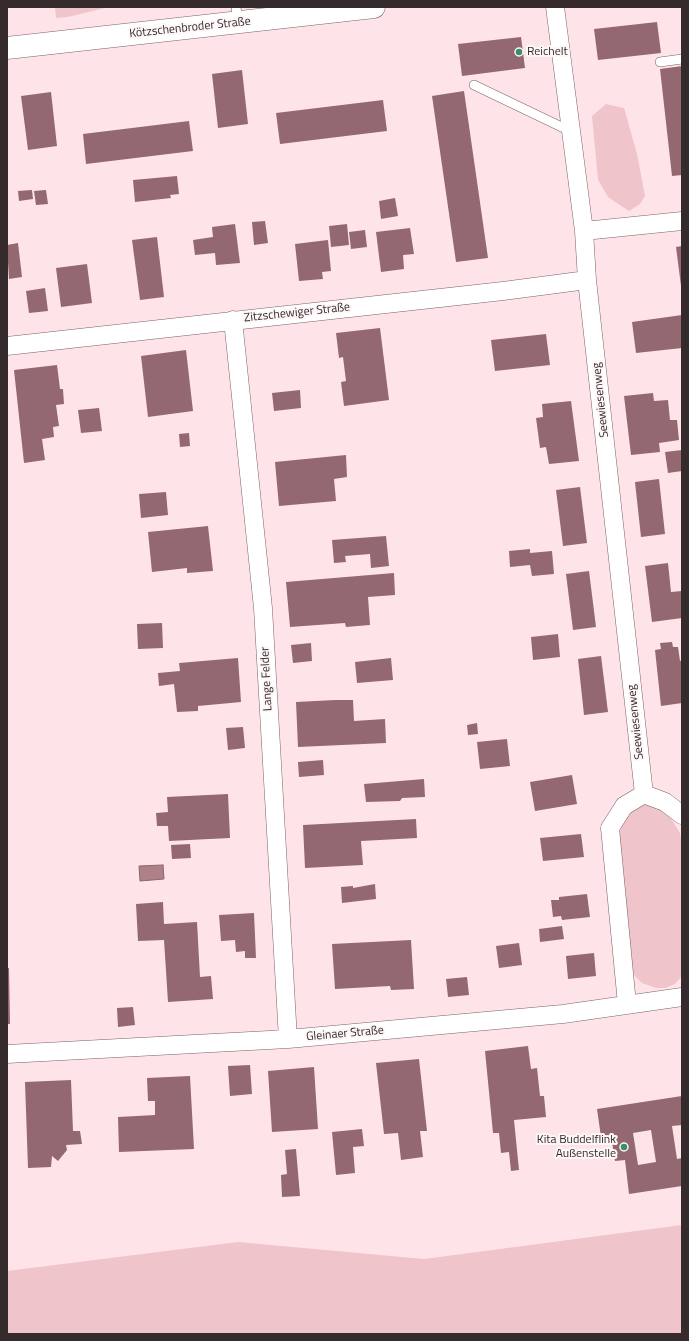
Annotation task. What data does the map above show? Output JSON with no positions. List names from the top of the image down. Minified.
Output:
{"streets":{"street":["Kötzschenbroder Straße","Zitzschewiger Straße","Seewiesenweg","Lange Felder","Gleinaer Straße"]},"crossings":[["Zitzschewiger Straße","Seewiesenweg"],["Zitzschewiger Straße","Lange Felder"],["Lange Felder","Gleinaer Straße"]],"places":["Reichelt","Kita Buddelflink Außenstelle"]}
